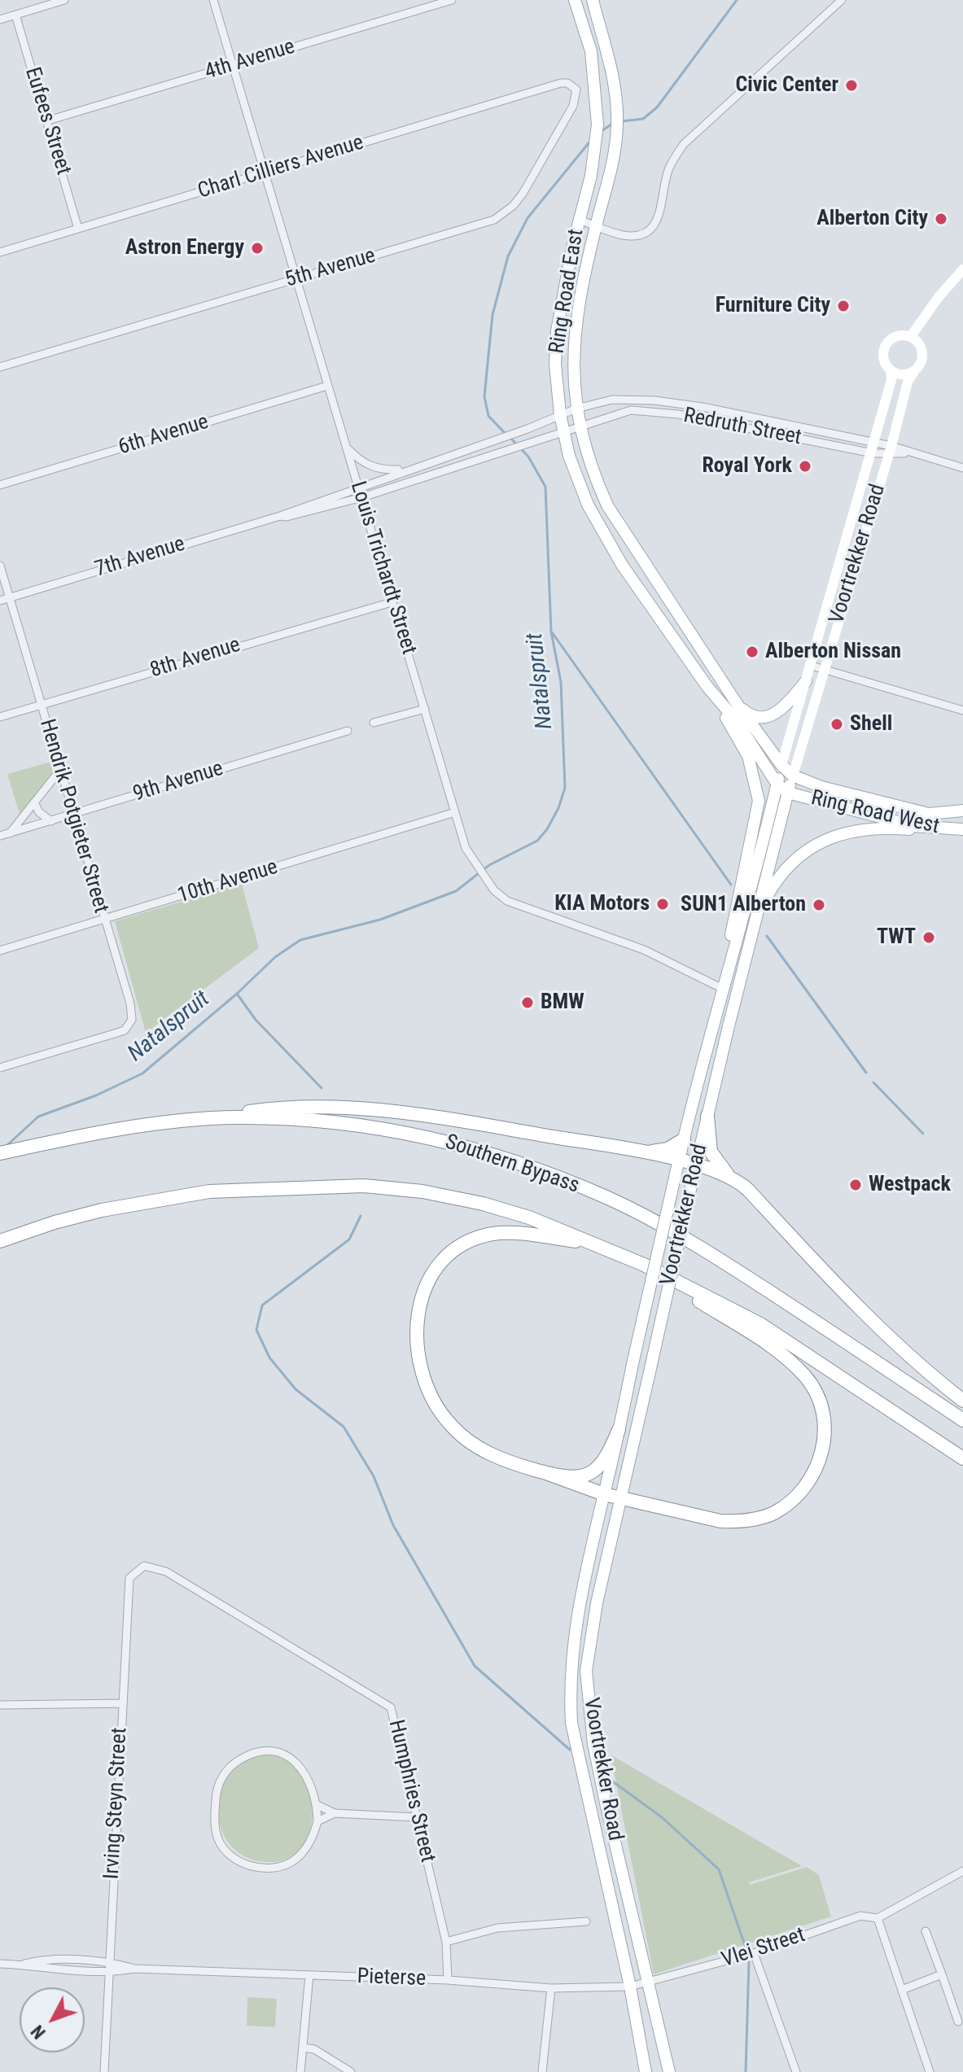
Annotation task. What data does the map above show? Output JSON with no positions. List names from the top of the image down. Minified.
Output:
{"streets":{"highway":["Southern Bypass"],"main road":["Ring Road East","Voortrekker Road","Ring Road West"],"street":["4th Avenue","Eufees Street","Charl Cilliers Avenue","5th Avenue","Redruth Street","6th Avenue","7th Avenue","Louis Trichardt Street","8th Avenue","9th Avenue","Hendrik Potgieter Street","10th Avenue","Humphries Street","Irving Steyn Street","Vlei Street","Pieterse"]},"crossings":[["4th Avenue","Eufees Street"],["4th Avenue","Louis Trichardt Street"],["Eufees Street","Charl Cilliers Avenue"],["Charl Cilliers Avenue","5th Avenue"],["Charl Cilliers Avenue","Louis Trichardt Street"],["5th Avenue","Louis Trichardt Street"],["Ring Road East","Redruth Street"],["Ring Road East","Voortrekker Road"],["Ring Road East","7th Avenue"],["Ring Road East","Ring Road West"],["Redruth Street","Voortrekker Road"],["Redruth Street","7th Avenue"],["6th Avenue","Louis Trichardt Street"],["Voortrekker Road","7th Avenue"],["Voortrekker Road","Louis Trichardt Street"],["Voortrekker Road","Ring Road West"],["Voortrekker Road","Vlei Street"],["Voortrekker Road","Pieterse"],["7th Avenue","Louis Trichardt Street"],["7th Avenue","Hendrik Potgieter Street"],["Louis Trichardt Street","8th Avenue"],["Louis Trichardt Street","10th Avenue"],["8th Avenue","Hendrik Potgieter Street"],["9th Avenue","Hendrik Potgieter Street"],["Hendrik Potgieter Street","10th Avenue"],["Humphries Street","Irving Steyn Street"],["Humphries Street","Pieterse"],["Irving Steyn Street","Pieterse"],["Vlei Street","Pieterse"]],"water":["Natalspruit"],"places":["Civic Center","Alberton City","Astron Energy","Furniture City","Royal York","Alberton Nissan","Shell","KIA Motors","SUN1 Alberton","TWT","BMW","Westpack"],"north":"bottom left"}
